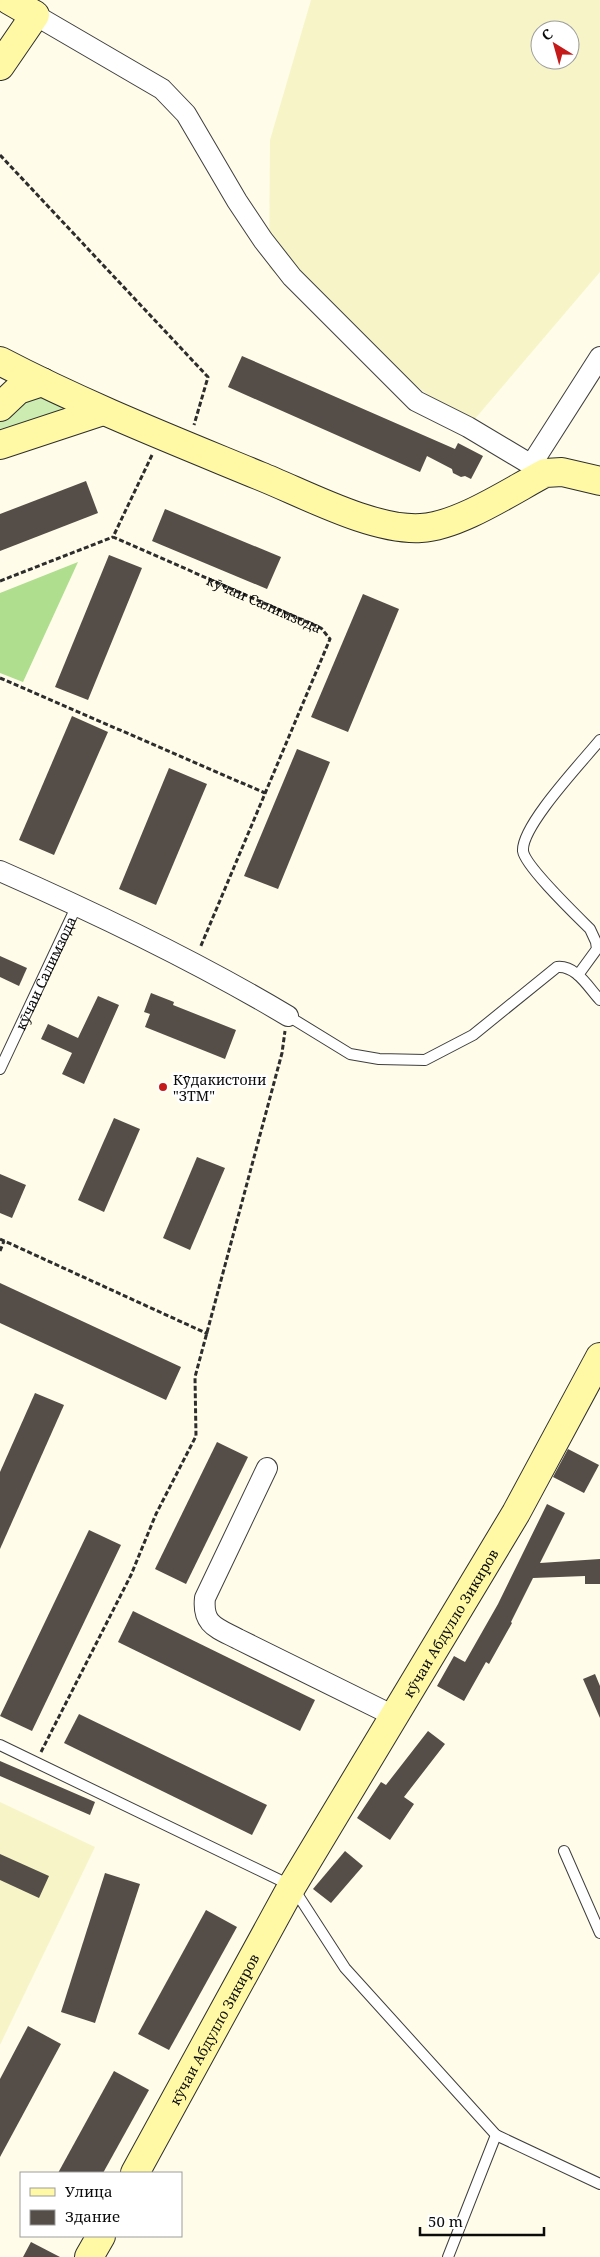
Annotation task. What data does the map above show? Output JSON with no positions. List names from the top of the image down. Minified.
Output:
{"streets":{"street":["кӯчаи Салимзода","кӯчаи Абдулло Зикиров"]},"places":["Кӯдакистони \"ЗТМ\""],"legend":["Улица","Здание"],"scale_bar":"50 m","north":"top left"}
